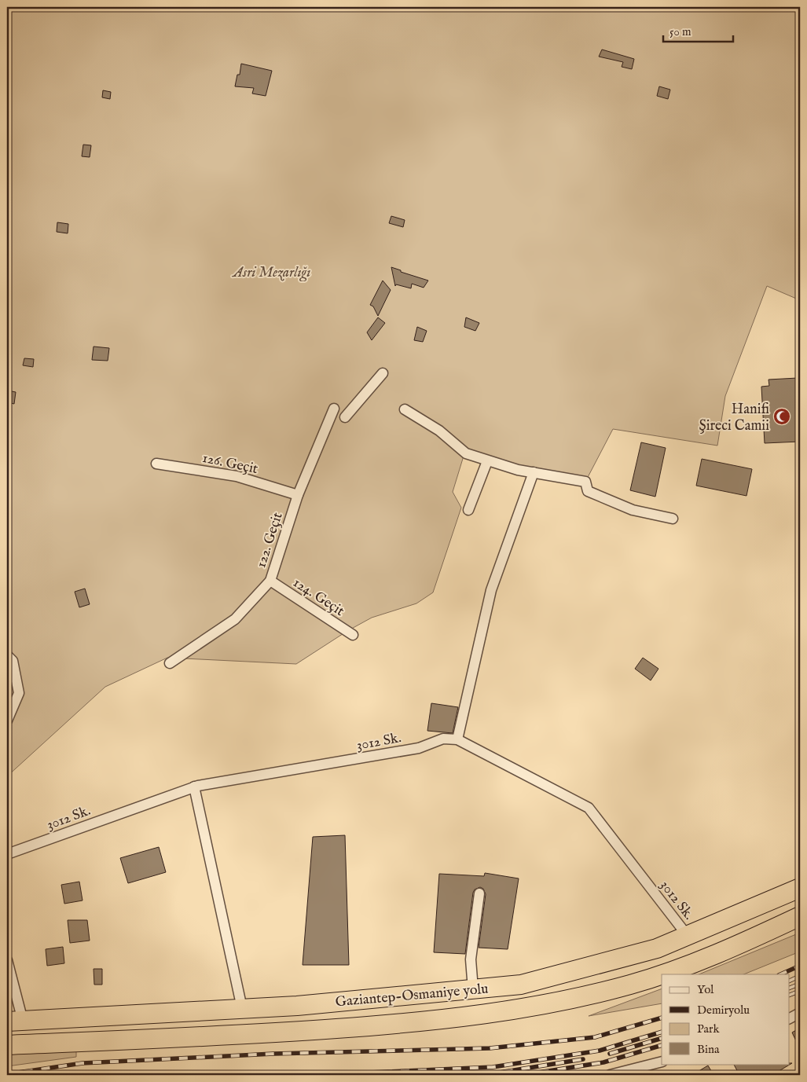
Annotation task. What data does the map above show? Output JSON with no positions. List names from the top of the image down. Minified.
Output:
{"streets":{"highway":["Gaziantep-Osmaniye yolu"],"street":["126. Geçit","122. Geçit","124. Geçit","3012 Sk."]},"crossings":[["126. Geçit","122. Geçit"],["122. Geçit","124. Geçit"],["3012 Sk.","Gaziantep-Osmaniye yolu"]],"parks":["Asri Mezarlığı"],"places":{"mosque":["Hanifi Şireci Camii"]},"legend":["Yol","Demiryolu","Park","Bina"],"scale_bar":"50 m"}
